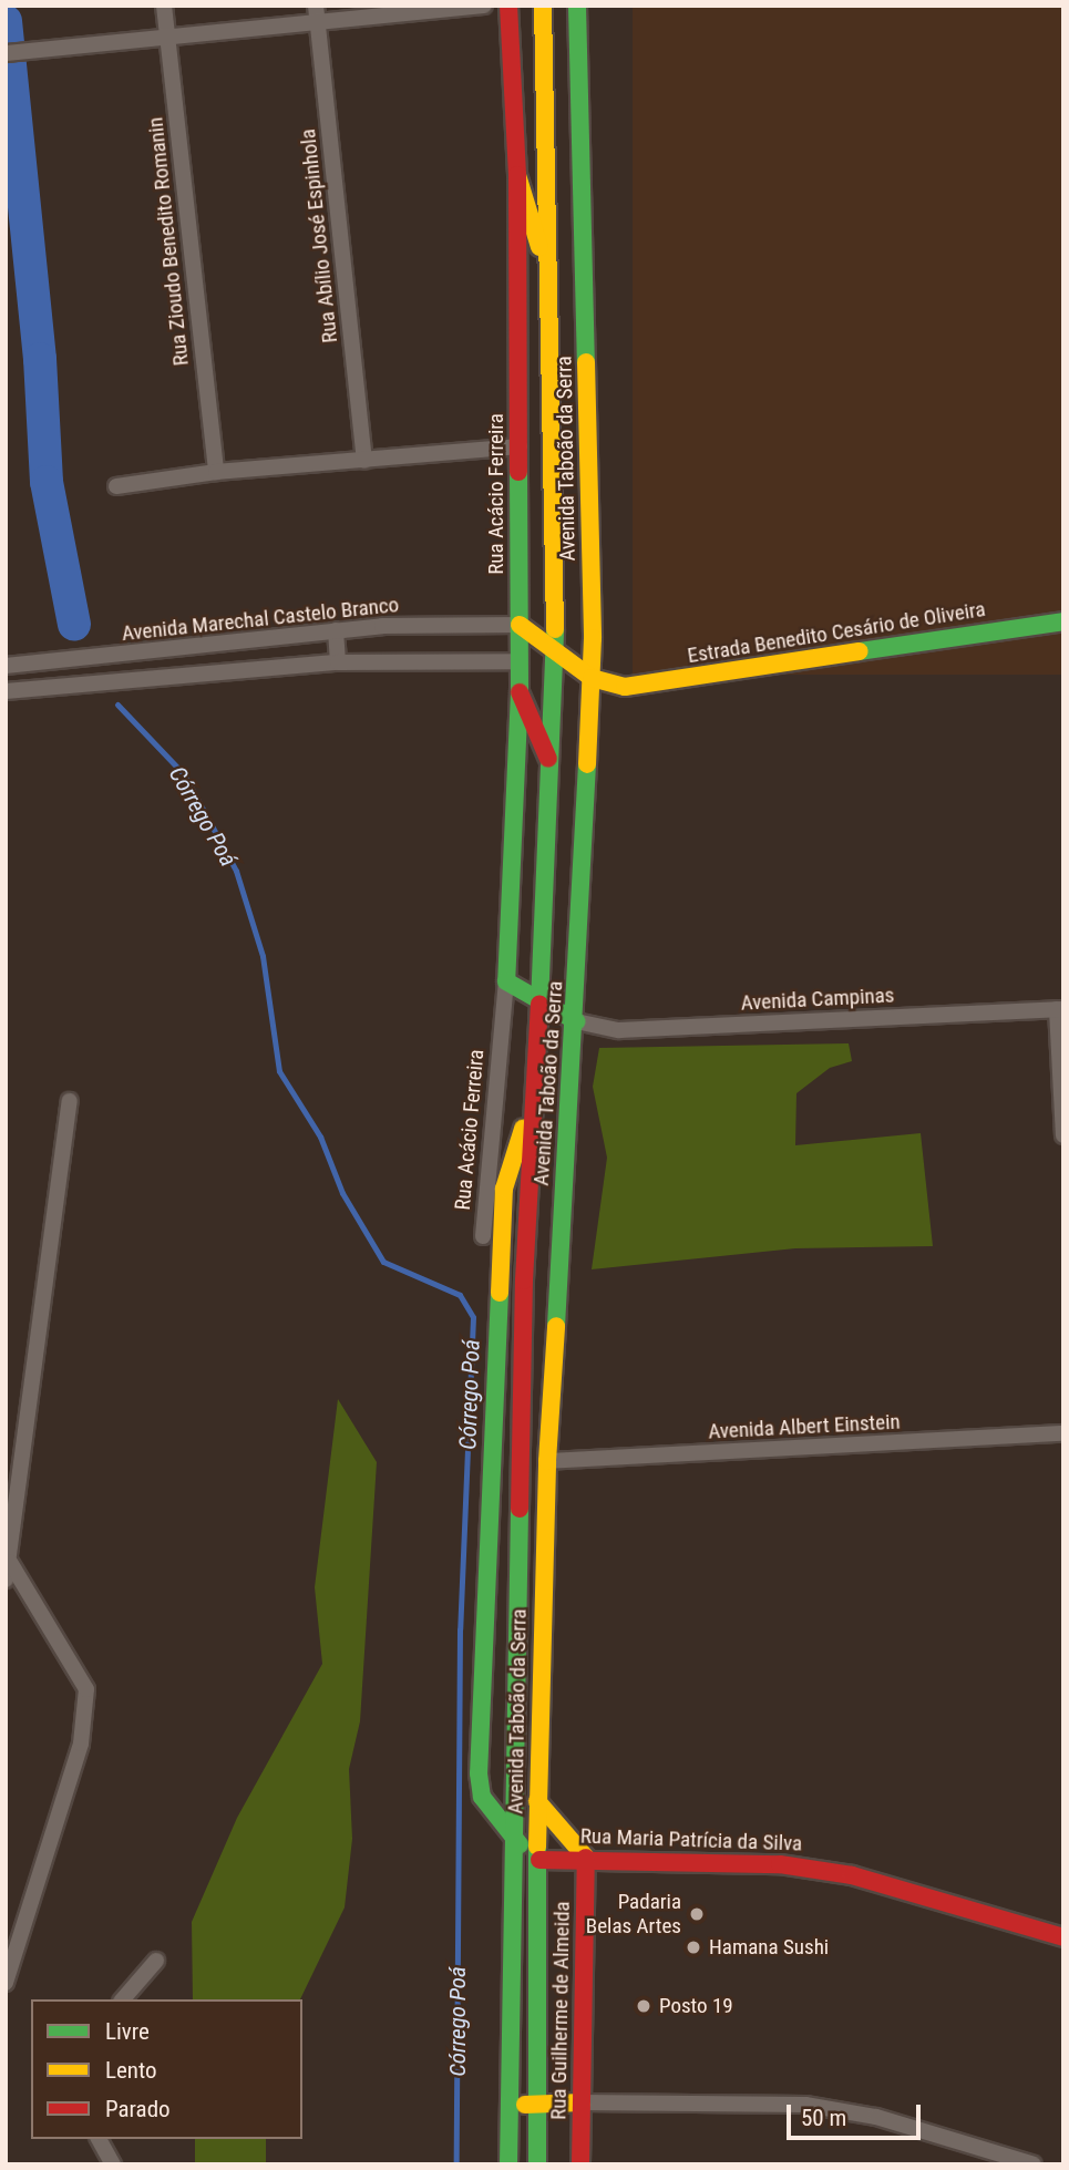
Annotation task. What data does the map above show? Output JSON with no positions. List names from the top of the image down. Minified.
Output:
{"streets":{"main road":["Avenida Taboão da Serra","Rua Acácio Ferreira","Estrada Benedito Cesário de Oliveira","Rua Maria Patrícia da Silva","Rua Guilherme de Almeida"],"street":["Rua Abílio José Espinhola","Rua Zioudo Benedito Romanin","Avenida Marechal Castelo Branco","Avenida Campinas","Avenida Albert Einstein"]},"crossings":[["Avenida Taboão da Serra","Estrada Benedito Cesário de Oliveira"],["Avenida Taboão da Serra","Avenida Campinas"],["Avenida Taboão da Serra","Avenida Albert Einstein"],["Avenida Taboão da Serra","Rua Maria Patrícia da Silva"],["Rua Acácio Ferreira","Avenida Marechal Castelo Branco"],["Rua Acácio Ferreira","Estrada Benedito Cesário de Oliveira"],["Avenida Marechal Castelo Branco","Estrada Benedito Cesário de Oliveira"],["Rua Maria Patrícia da Silva","Rua Guilherme de Almeida"]],"water":["Córrego Poá"],"places":["Padaria Belas Artes","Hamana Sushi","Posto 19"],"legend":["Livre","Lento","Parado"],"scale_bar":"50 m"}
